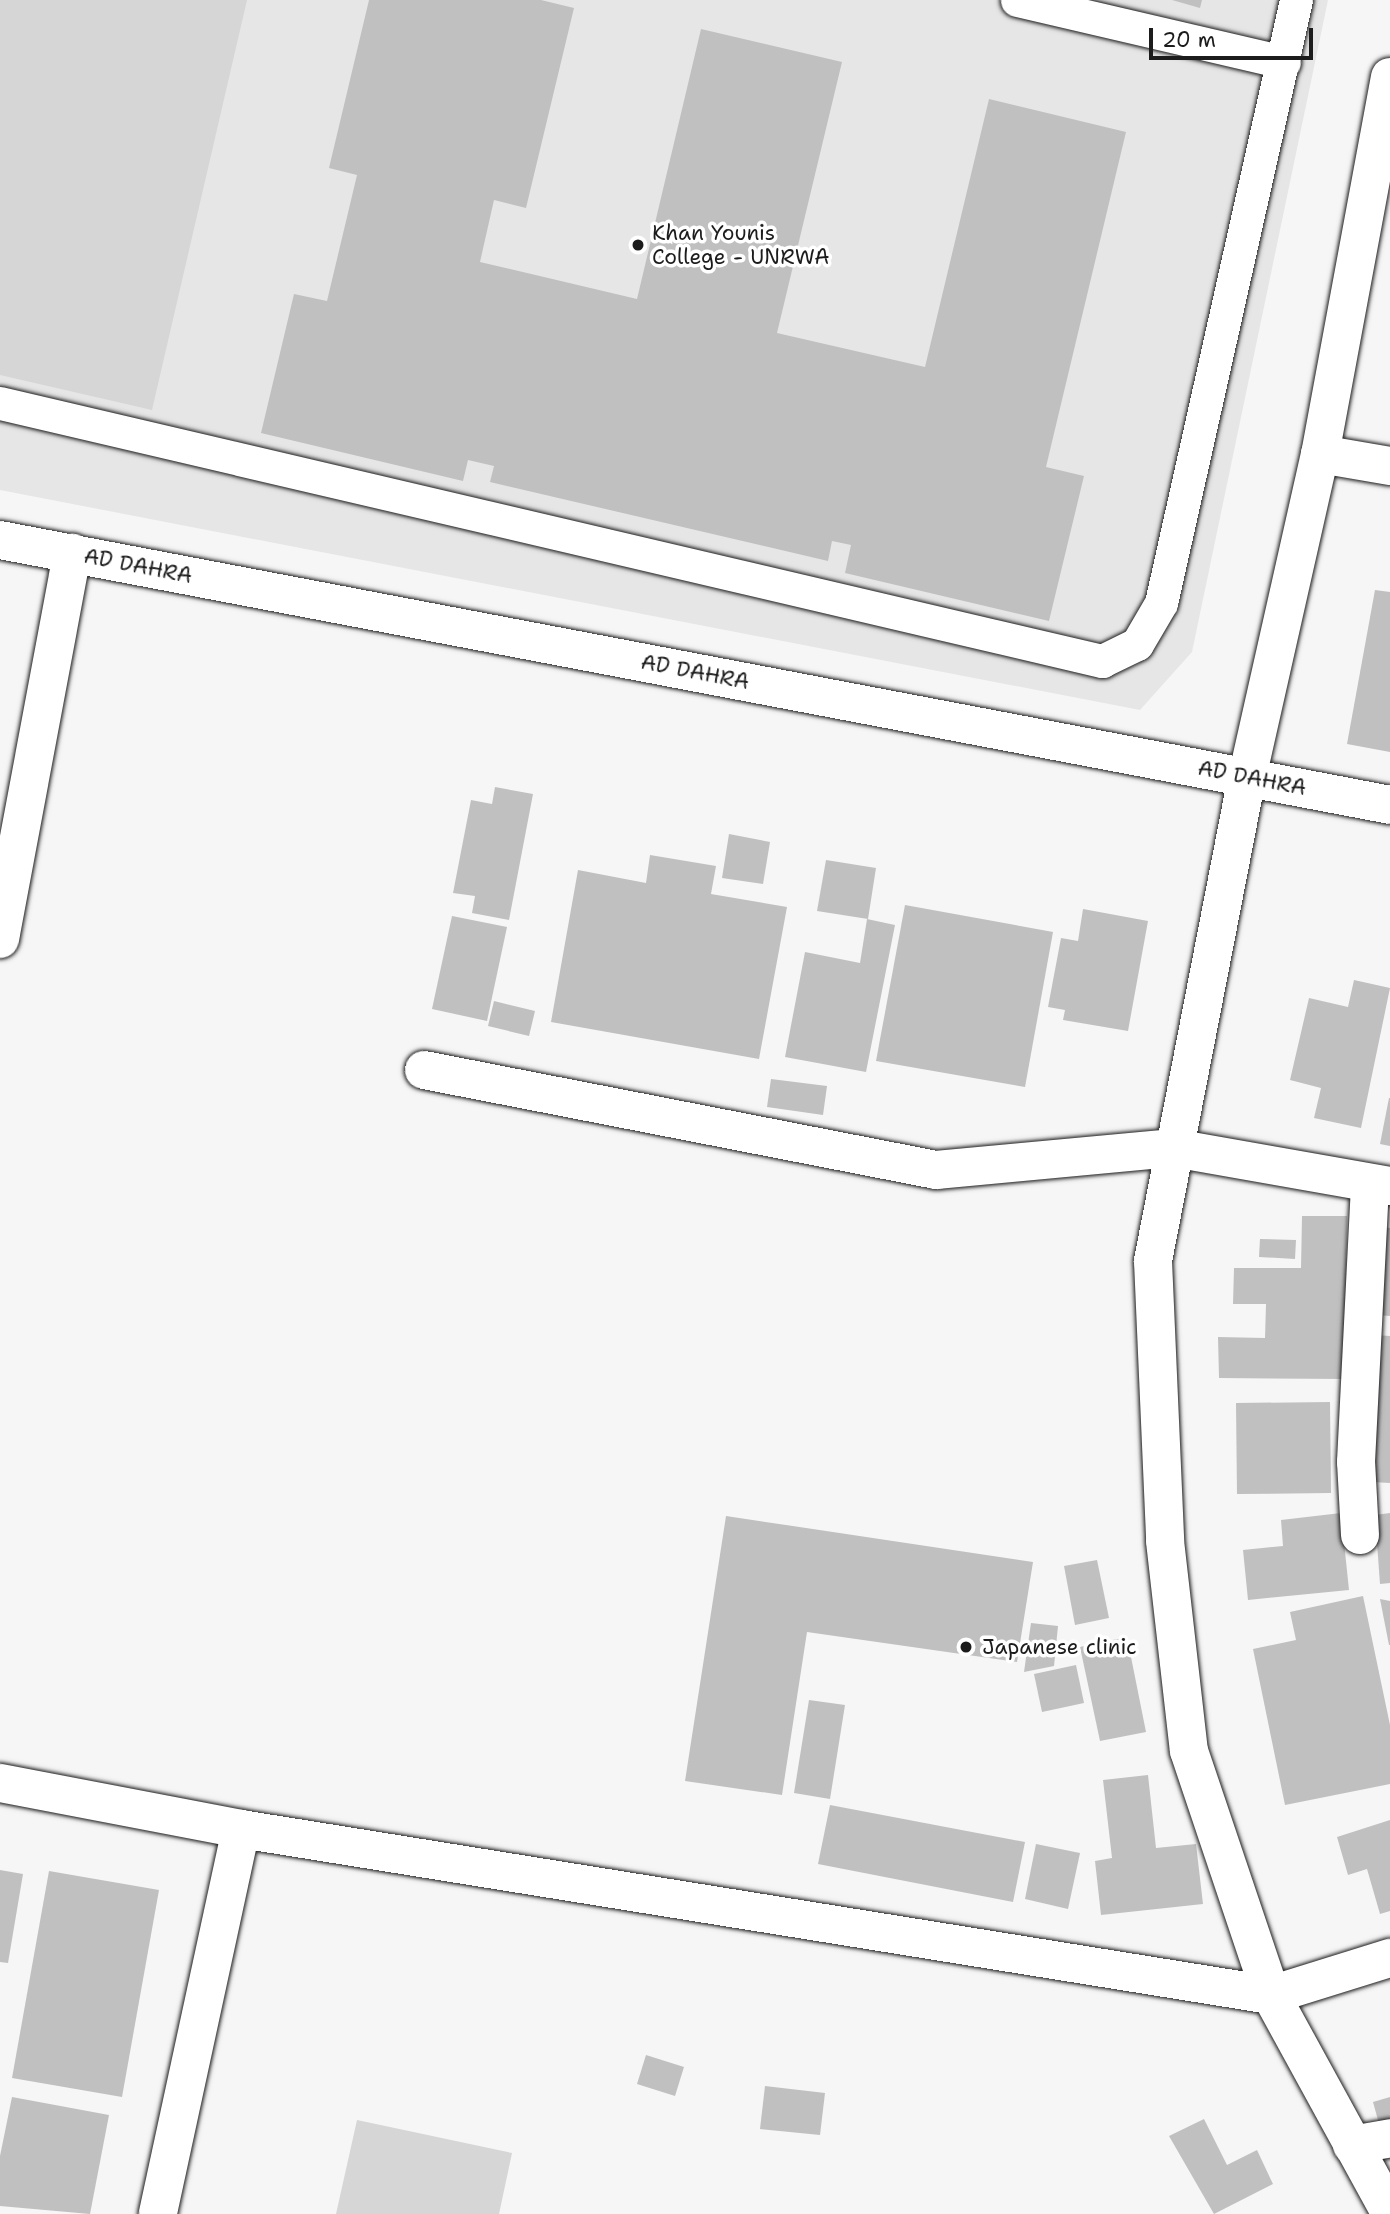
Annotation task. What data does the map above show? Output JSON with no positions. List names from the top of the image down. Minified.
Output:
{"streets":{"street":["AD DAHRA"]},"places":["Khan Younis College - UNRWA","Japanese clinic"],"scale_bar":"20 m"}
